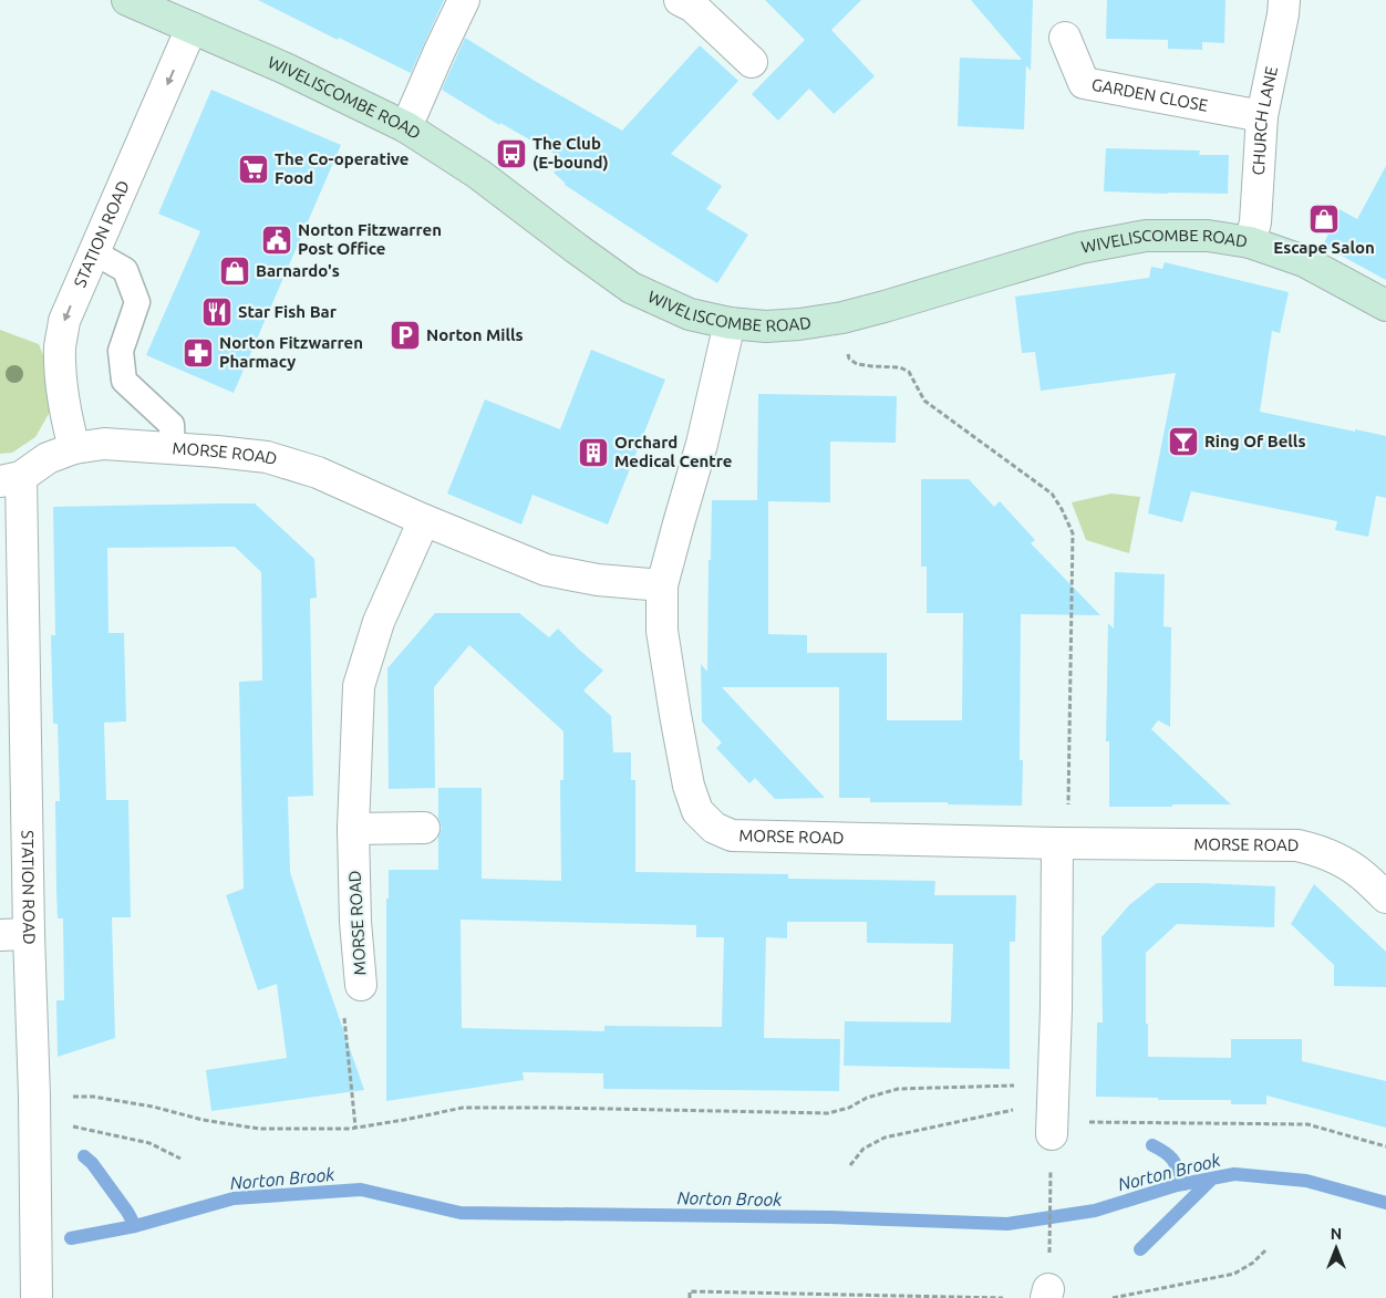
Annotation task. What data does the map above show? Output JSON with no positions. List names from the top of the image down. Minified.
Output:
{"streets":{"main road":["WIVELISCOMBE ROAD"],"street":["GARDEN CLOSE","CHURCH LANE","STATION ROAD","MORSE ROAD"]},"crossings":[["GARDEN CLOSE","CHURCH LANE"],["WIVELISCOMBE ROAD","CHURCH LANE"],["WIVELISCOMBE ROAD","STATION ROAD"],["WIVELISCOMBE ROAD","MORSE ROAD"],["STATION ROAD","MORSE ROAD"]],"water":["Norton Brook"],"places":{"bus stop":["The Club (E-bound)"],"supermarket":["The Co-operative Food"],"shop":["Escape Salon","Barnardo's"],"public building":["Norton Fitzwarren Post Office"],"restaurant":["Star Fish Bar"],"parking":["Norton Mills"],"pharmacy":["Norton Fitzwarren Pharmacy"],"bar":["Ring Of Bells"],"building":["Orchard Medical Centre"]},"north":"top"}
